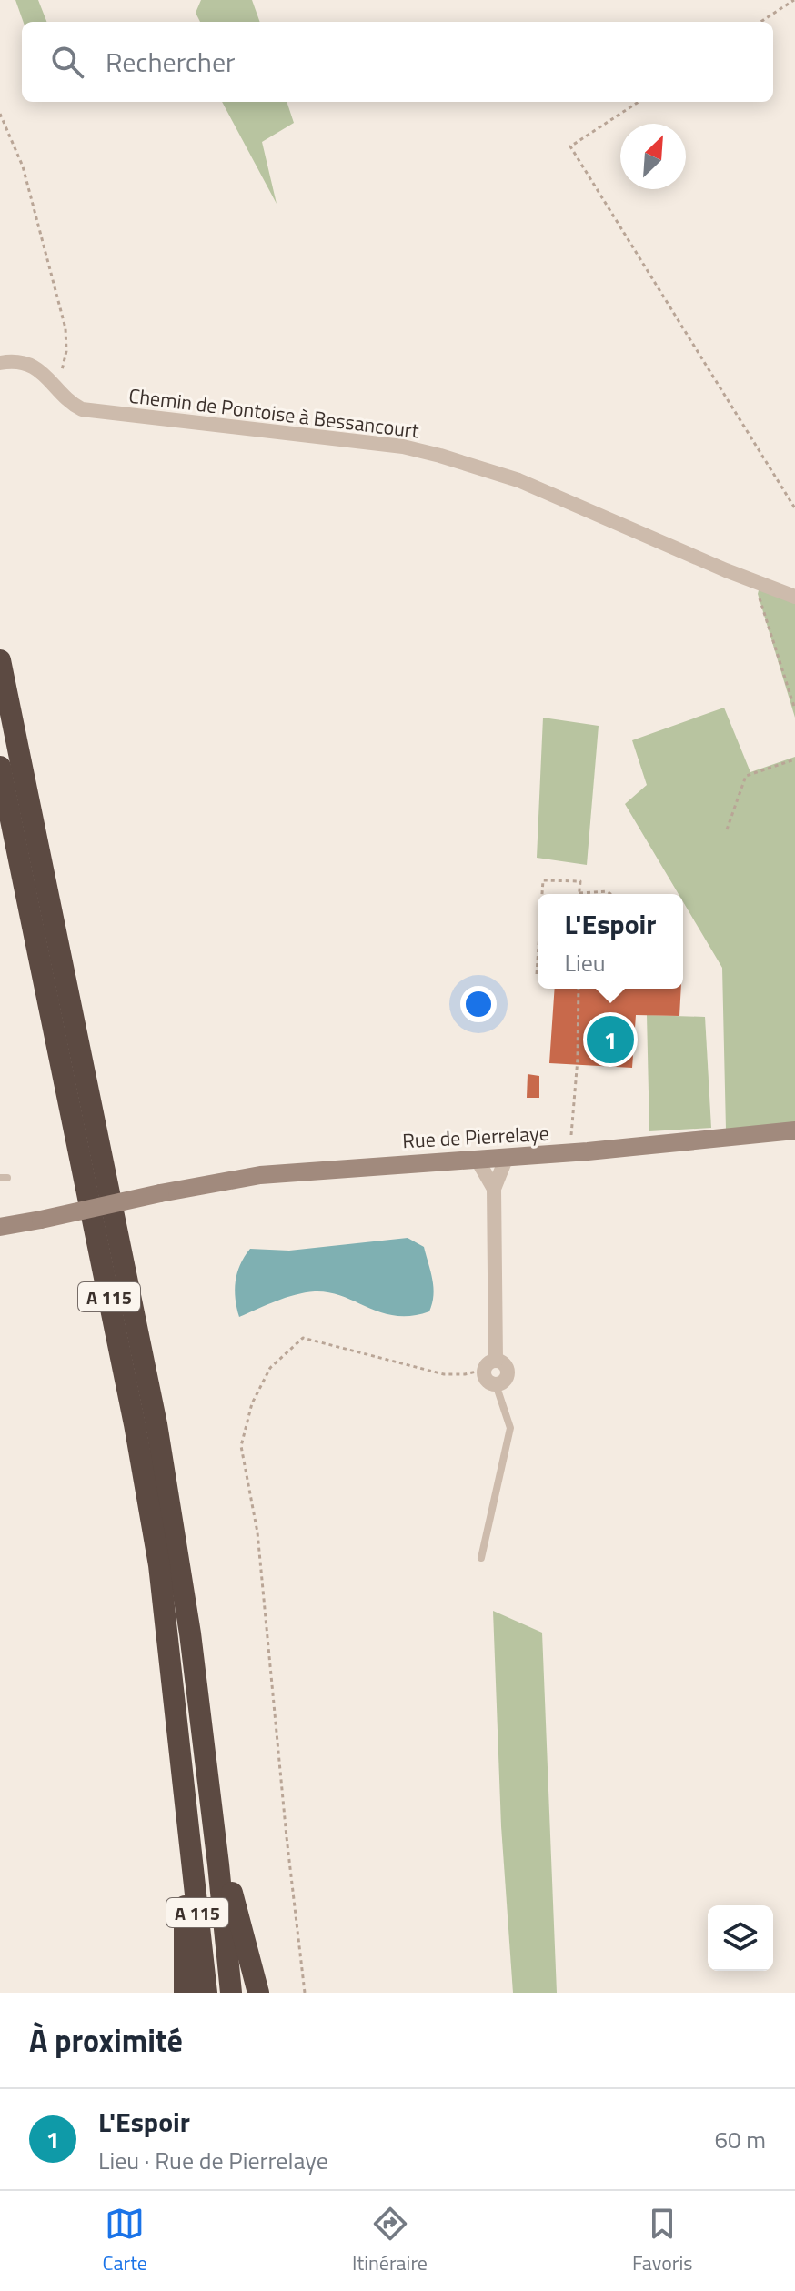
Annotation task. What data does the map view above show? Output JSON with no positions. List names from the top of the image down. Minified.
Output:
{"streets":{"highway":["A 115"],"main road":["Rue de Pierrelaye"],"street":["Chemin de Pontoise à Bessancourt"]},"north":"top right","page":{"search":"Rechercher","popup":["L'Espoir","Lieu"],"pins":"1","heading":"À proximité","list":[{"mark":"1","name":"L'Espoir","note":"Lieu · Rue de Pierrelaye","value":"60 m"}],"nav":["Carte","Itinéraire","Favoris"]}}
